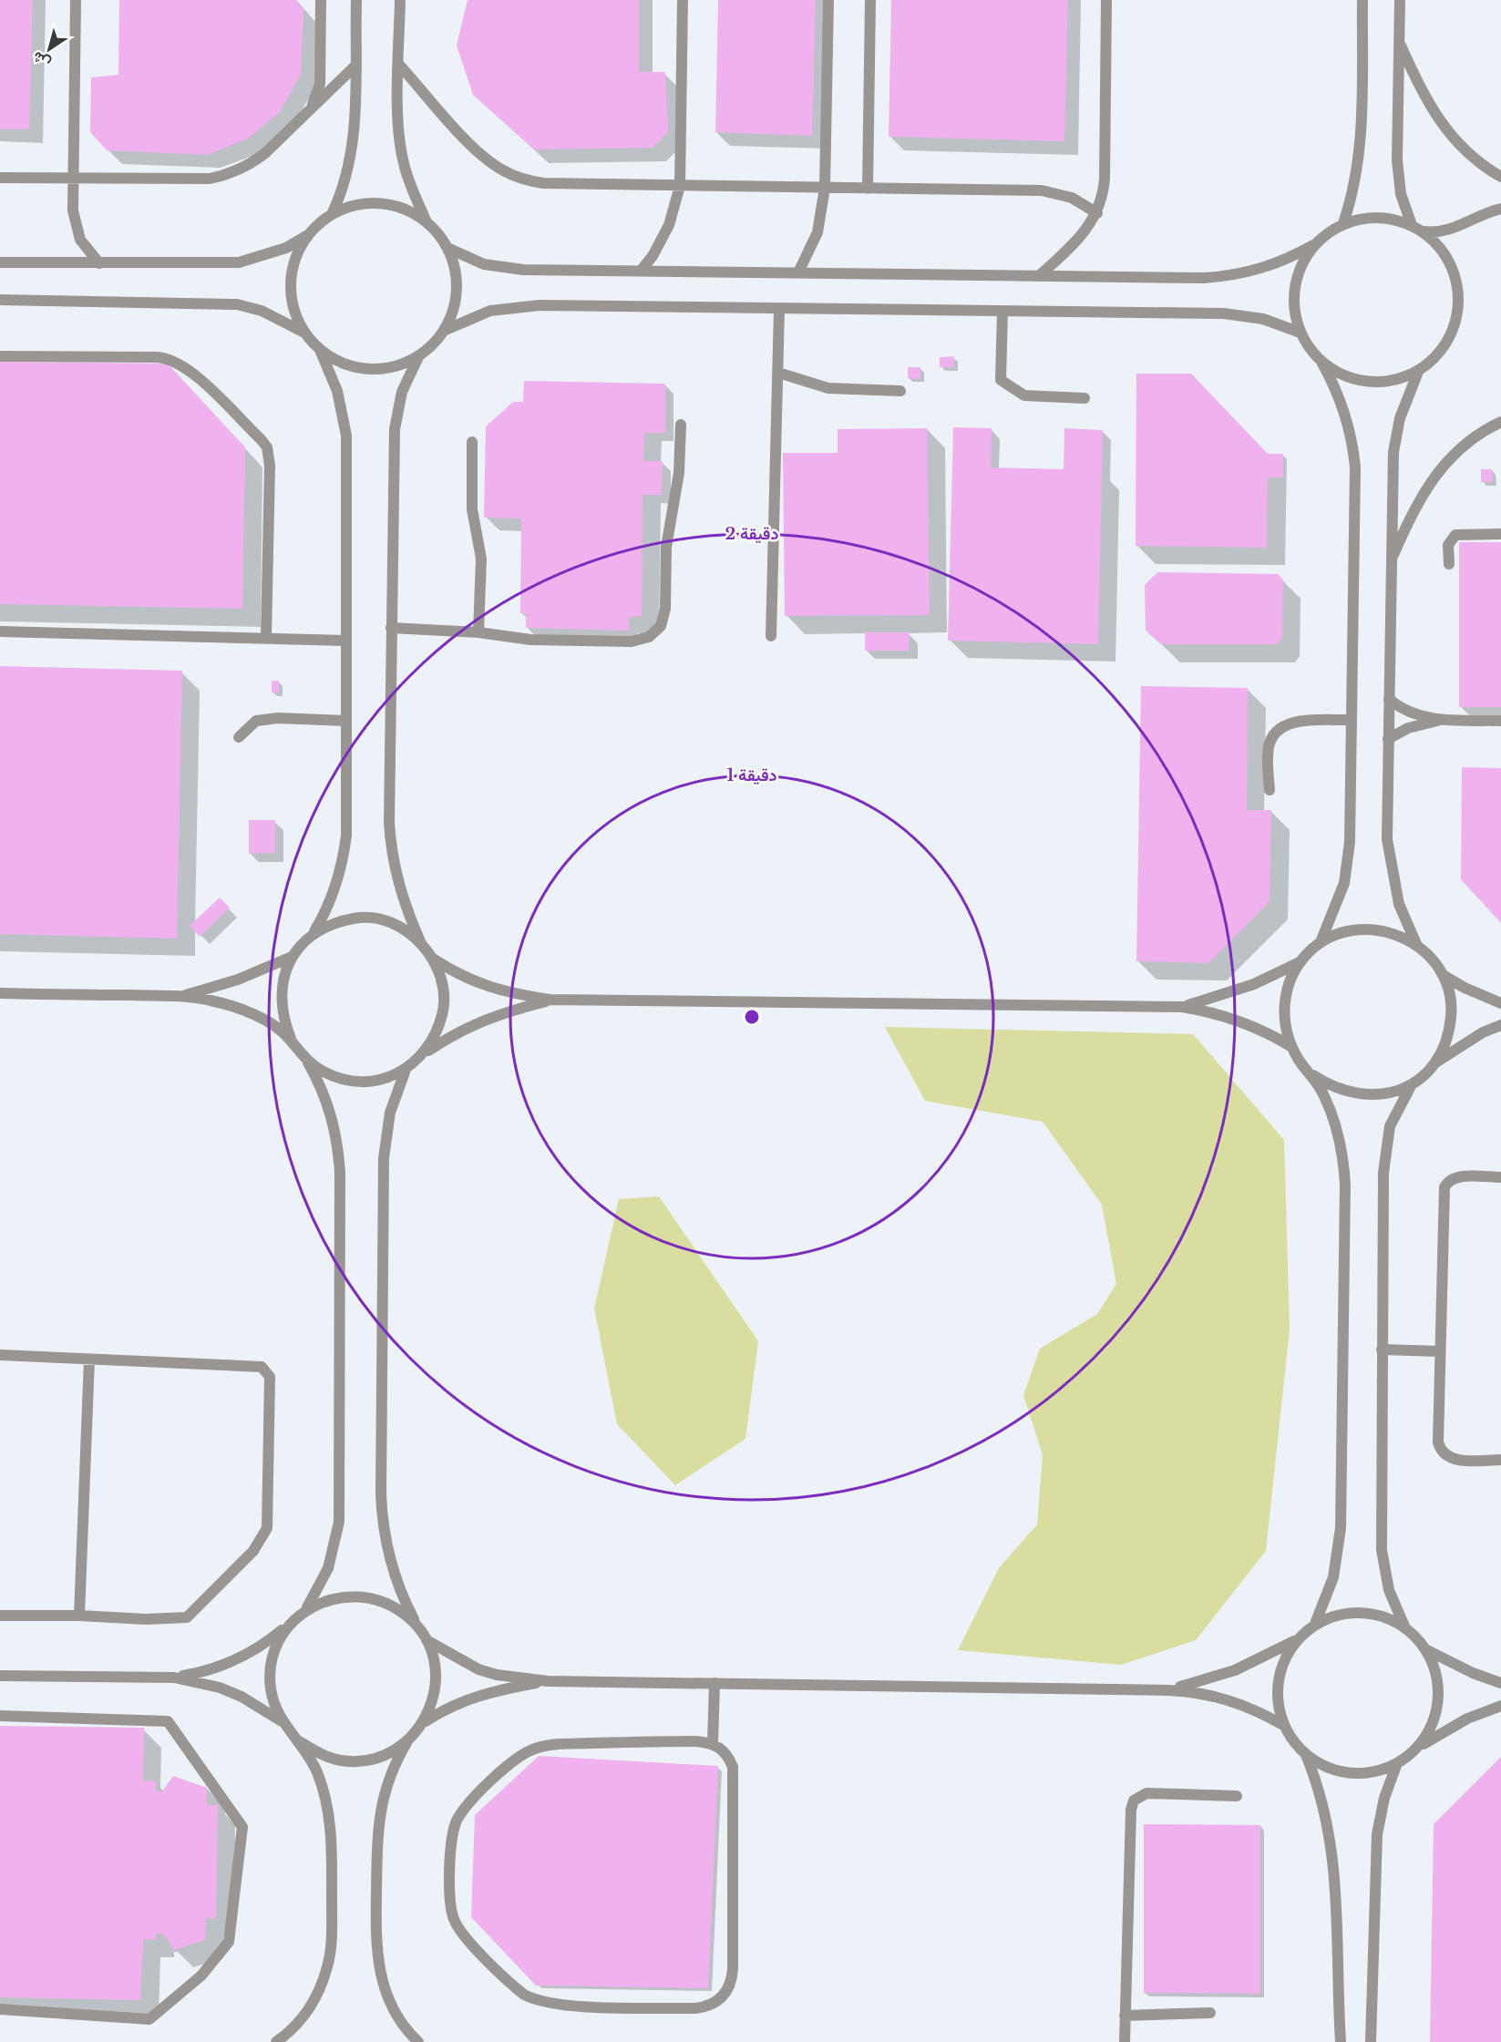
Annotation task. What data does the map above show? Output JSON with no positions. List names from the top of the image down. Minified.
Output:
{"north":"bottom left","rings":["2 دقيقة","1 دقيقة"]}
